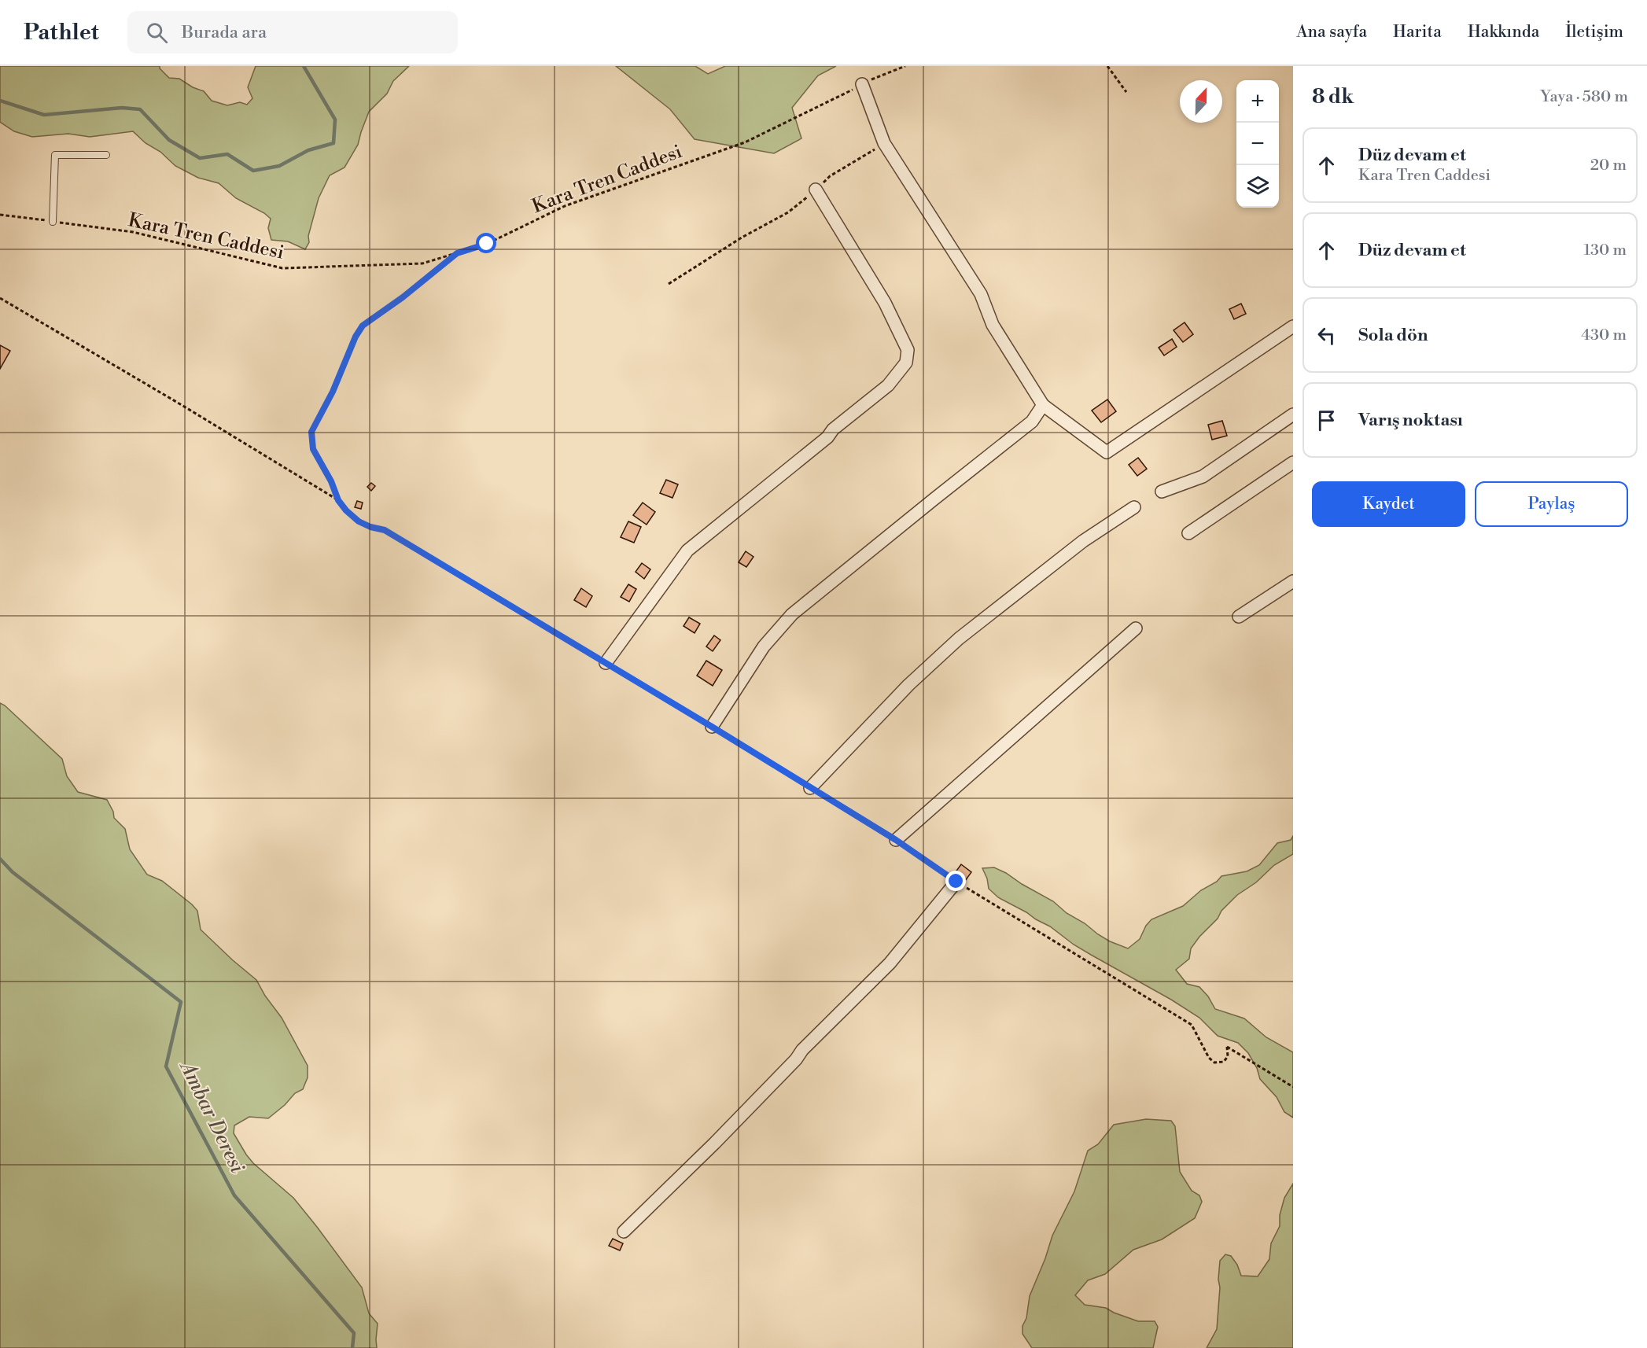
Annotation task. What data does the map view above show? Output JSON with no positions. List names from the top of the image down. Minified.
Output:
{"streets":{"path":["Kara Tren Caddesi"]},"water":["Ambar Deresi"],"north":"top","page":{"header":"Pathlet","search":"Burada ara","nav":["Ana sayfa","Harita","Hakkında","İletişim"],"heading":["8 dk","Yaya · 580 m"],"map_buttons":["+","−"],"list":[["Düz devam et","Kara Tren Caddesi","20 m"],["Düz devam et","130 m"],["Sola dön","430 m"],"Varış noktası"],"buttons":["Kaydet","Paylaş"]}}
